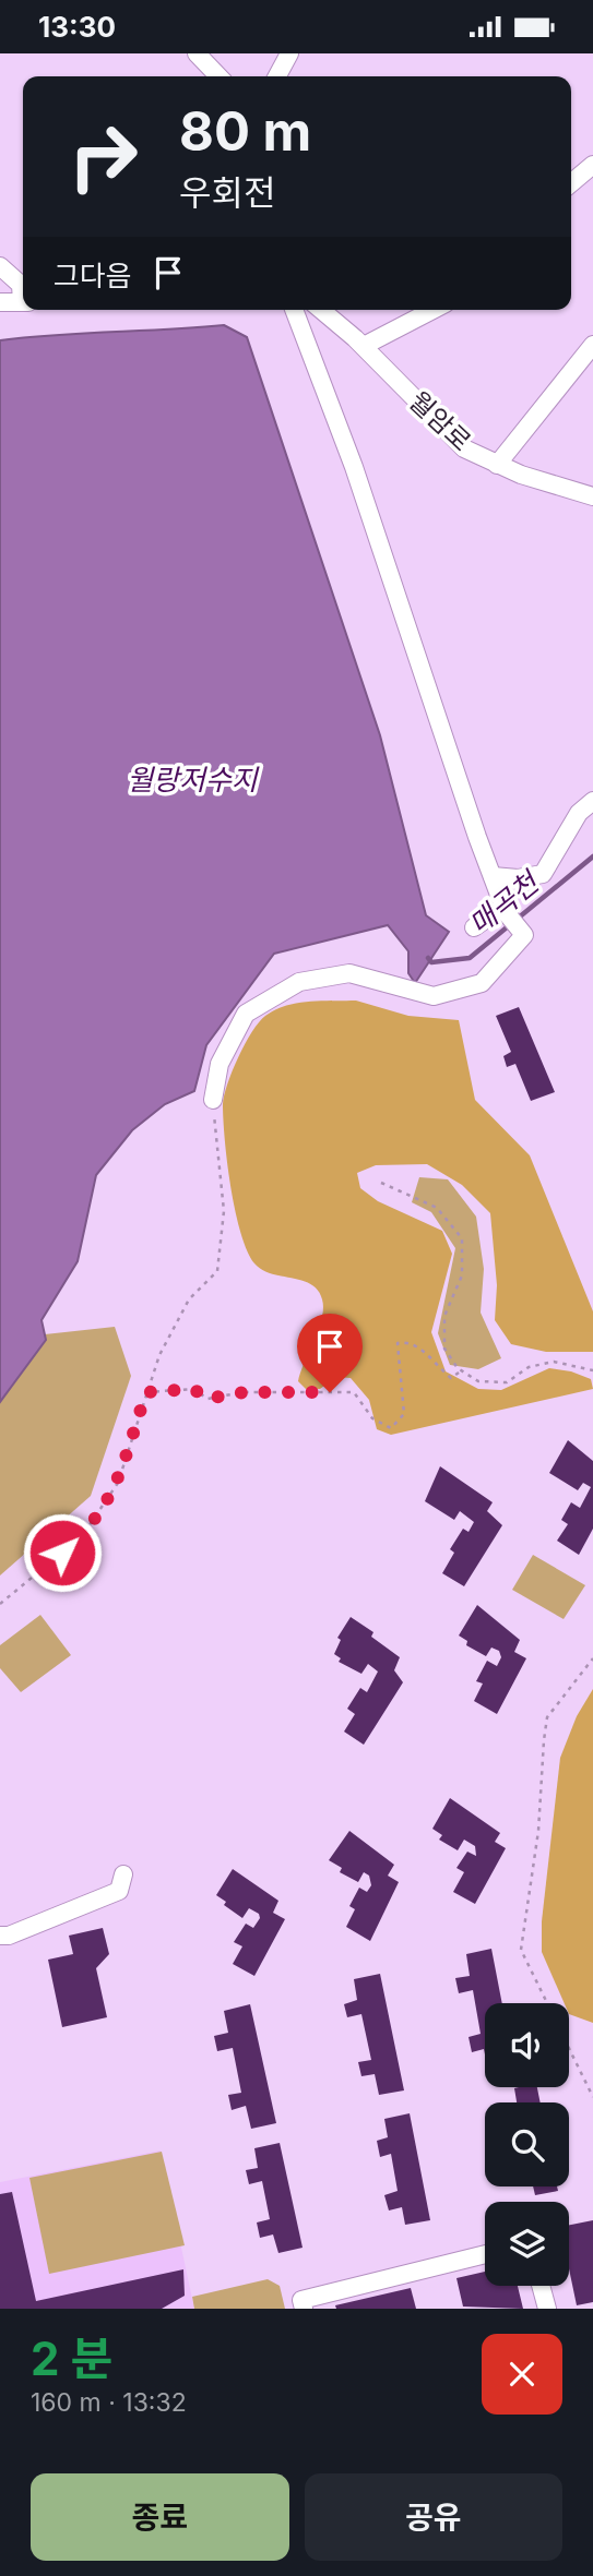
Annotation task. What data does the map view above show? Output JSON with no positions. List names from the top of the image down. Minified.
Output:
{"streets":{"street":["월암로"]},"water":["월랑저수지","매곡천"],"page":{"status":"13:30","turn":["80 m","우회전"],"then":"그다음","heading":["2 분","160 m · 13:32"],"buttons":["종료","공유"]}}
